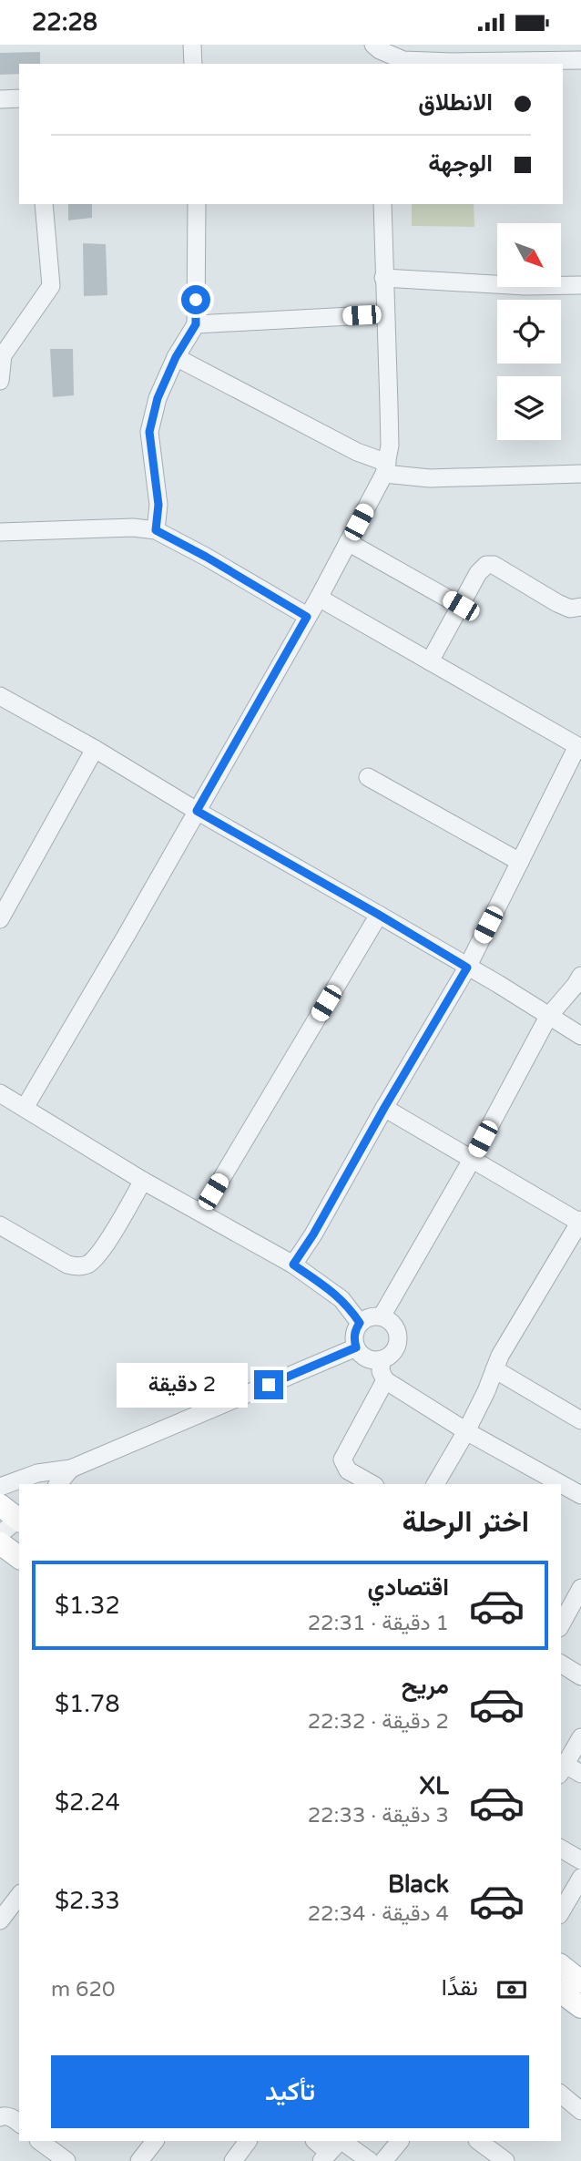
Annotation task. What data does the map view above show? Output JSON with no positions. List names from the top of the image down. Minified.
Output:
{"north":"bottom right","page":{"status":"22:28","banner":["الانطلاق","الوجهة"],"bubble":"2 دقيقة","heading":"اختر الرحلة","list":[{"name":"اقتصادي","note":"1 دقيقة · 22:31","value":"$1.32"},{"name":"مريح","note":"2 دقيقة · 22:32","value":"$1.78"},{"name":"XL","note":"3 دقيقة · 22:33","value":"$2.24"},{"name":"Black","note":"4 دقيقة · 22:34","value":"$2.33"}],"pay":["نقدًا","620 m"],"buttons":"تأكيد"}}
